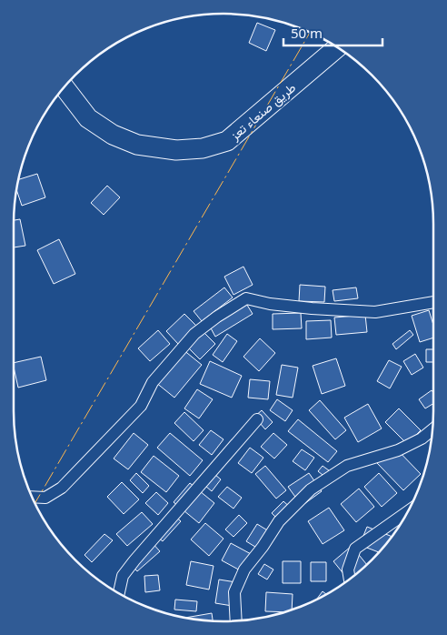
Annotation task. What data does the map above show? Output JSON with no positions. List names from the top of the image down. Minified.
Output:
{"streets":{"highway":["طريق صنعاء تعز"]},"scale_bar":"50 m"}
